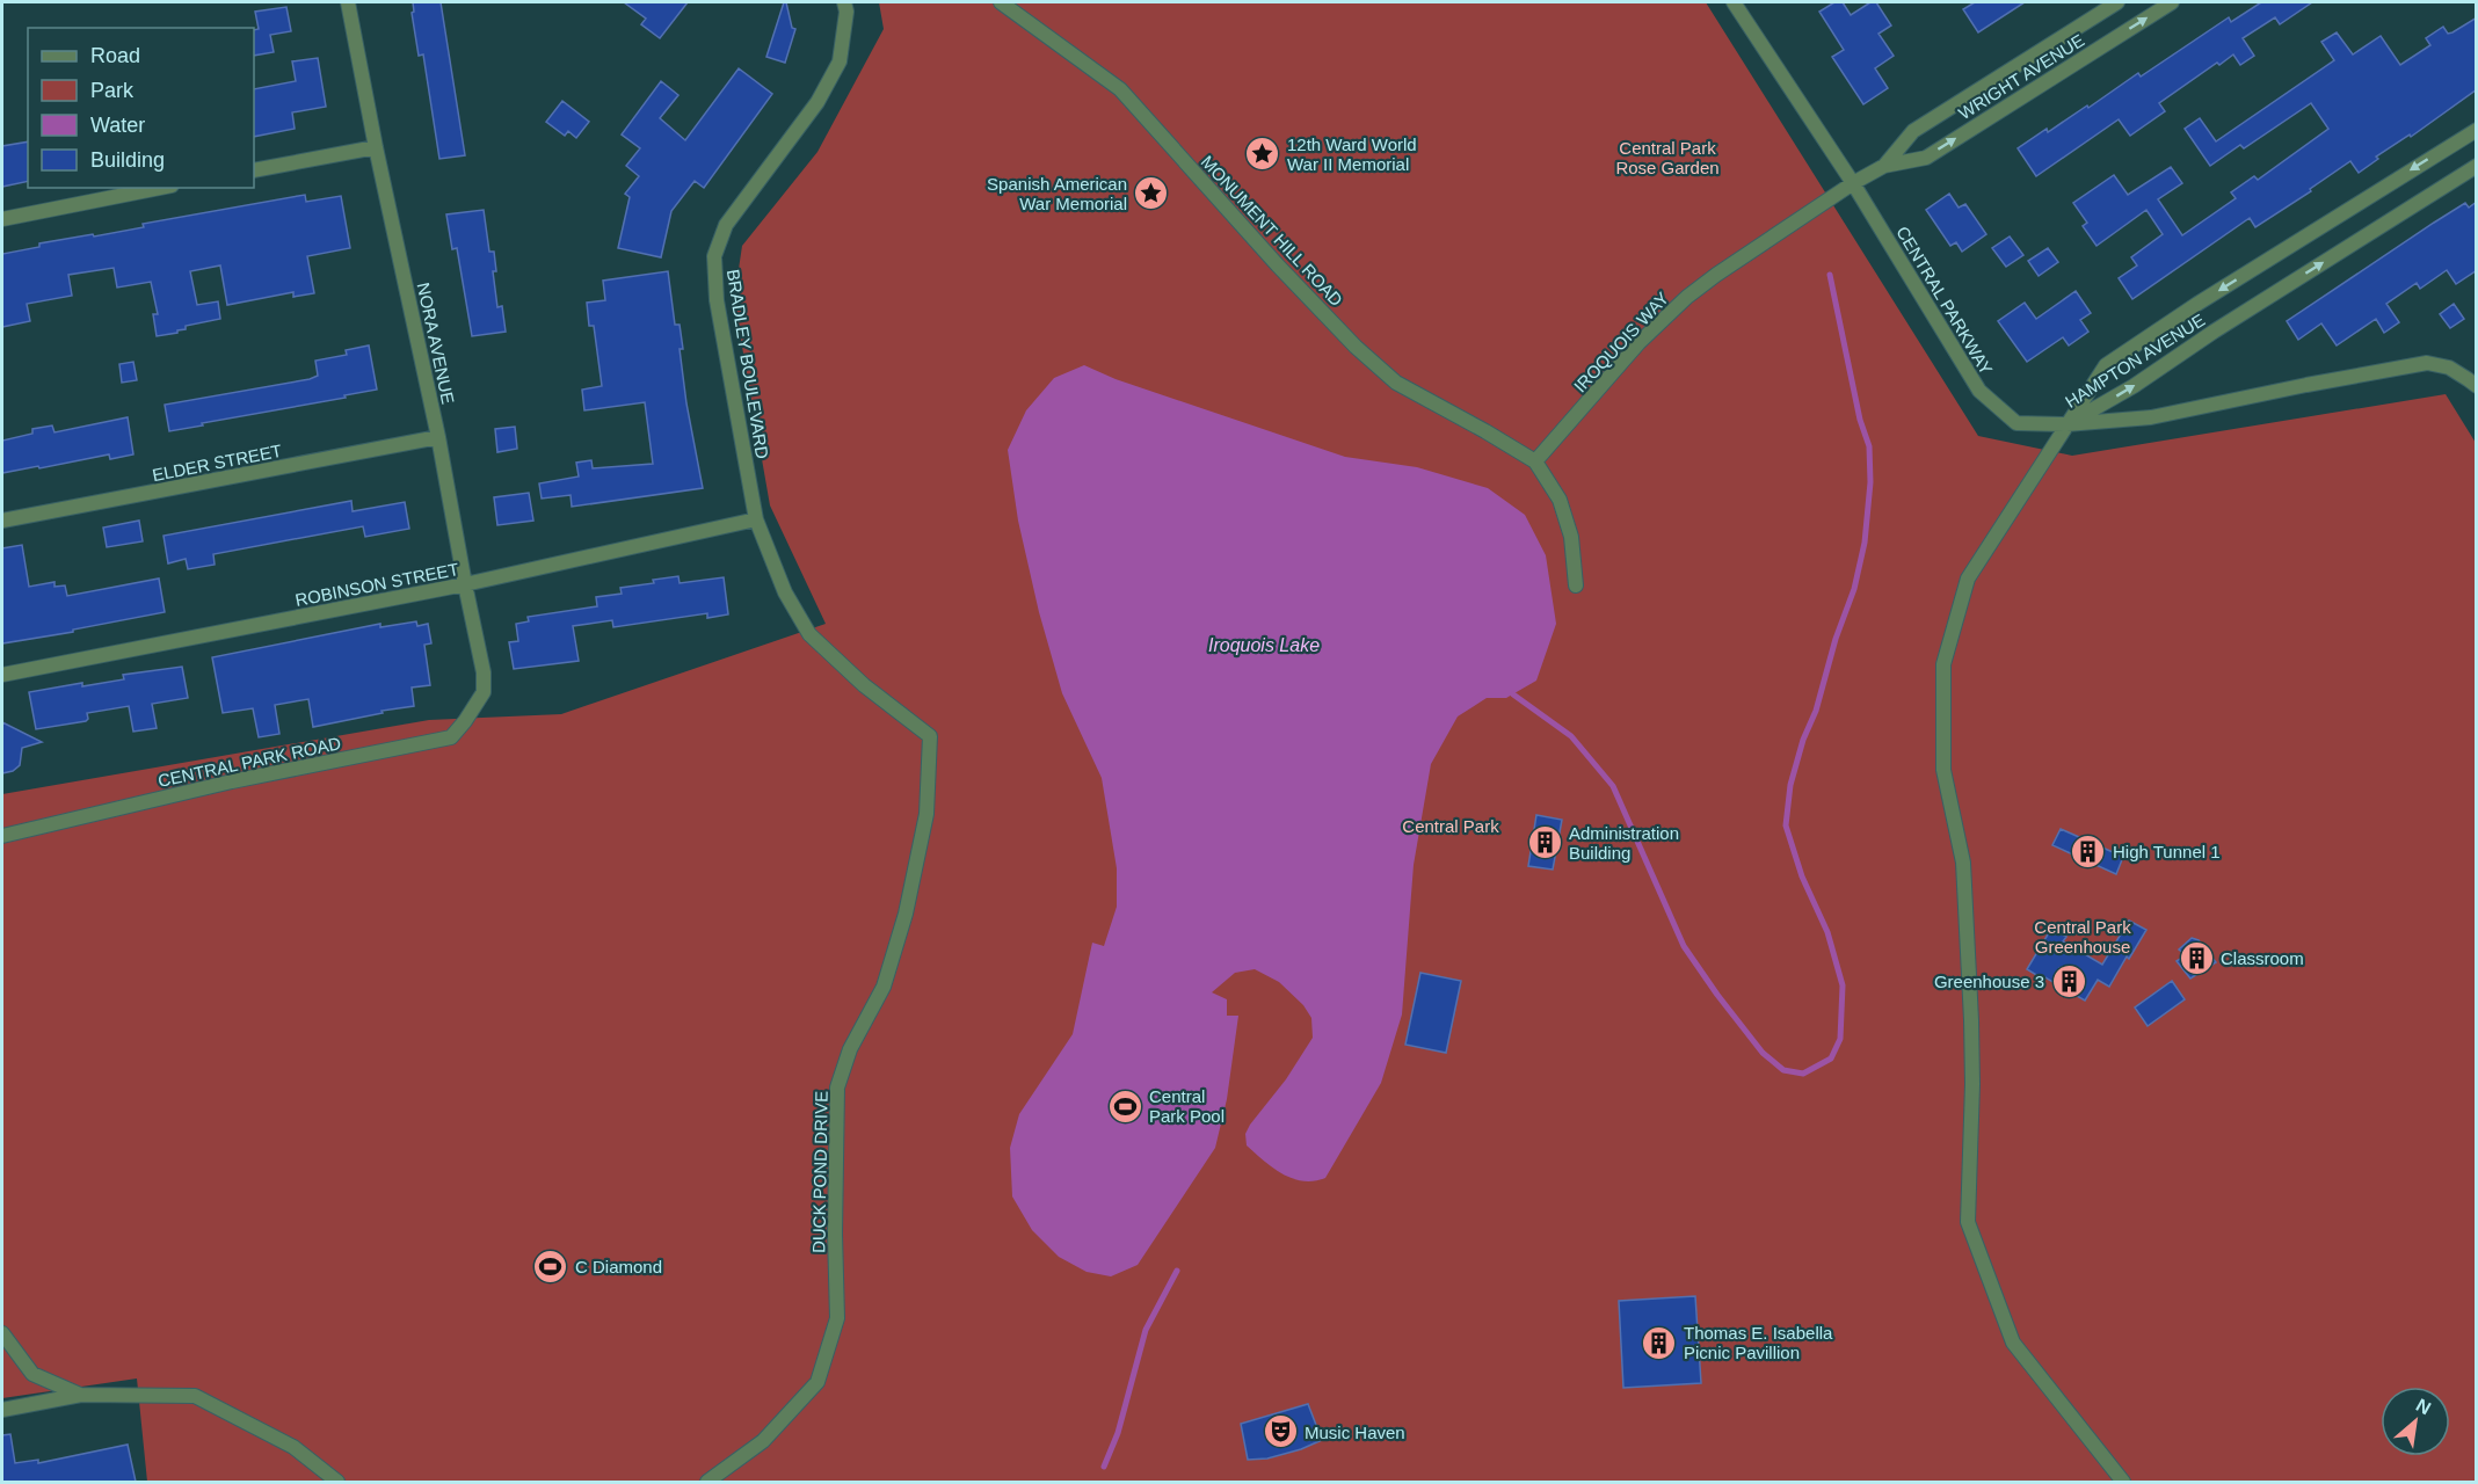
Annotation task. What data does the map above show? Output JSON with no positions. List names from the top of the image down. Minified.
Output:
{"streets":{"street":["WRIGHT AVENUE","MONUMENT HILL ROAD","CENTRAL PARKWAY","IROQUOIS WAY","NORA AVENUE","HAMPTON AVENUE","BRADLEY BOULEVARD","ELDER STREET","ROBINSON STREET","CENTRAL PARK ROAD","DUCK POND DRIVE"]},"crossings":[["WRIGHT AVENUE","CENTRAL PARKWAY"],["WRIGHT AVENUE","IROQUOIS WAY"],["MONUMENT HILL ROAD","IROQUOIS WAY"],["CENTRAL PARKWAY","IROQUOIS WAY"],["CENTRAL PARKWAY","HAMPTON AVENUE"],["NORA AVENUE","ELDER STREET"],["NORA AVENUE","ROBINSON STREET"],["NORA AVENUE","CENTRAL PARK ROAD"],["BRADLEY BOULEVARD","ROBINSON STREET"],["BRADLEY BOULEVARD","DUCK POND DRIVE"],["ROBINSON STREET","DUCK POND DRIVE"]],"water":["Iroquois Lake"],"parks":["Central Park Rose Garden","Central Park","Central Park Greenhouse"],"places":{"place":["12th Ward World War II Memorial","Spanish American War Memorial"],"building":["Administration Building","High Tunnel 1","Classroom","Greenhouse 3","Thomas E. Isabella Picnic Pavillion"],"sports":["Central Park Pool","C Diamond"],"theatre":["Music Haven"]},"legend":["Road","Park","Water","Building"],"north":"top right"}
